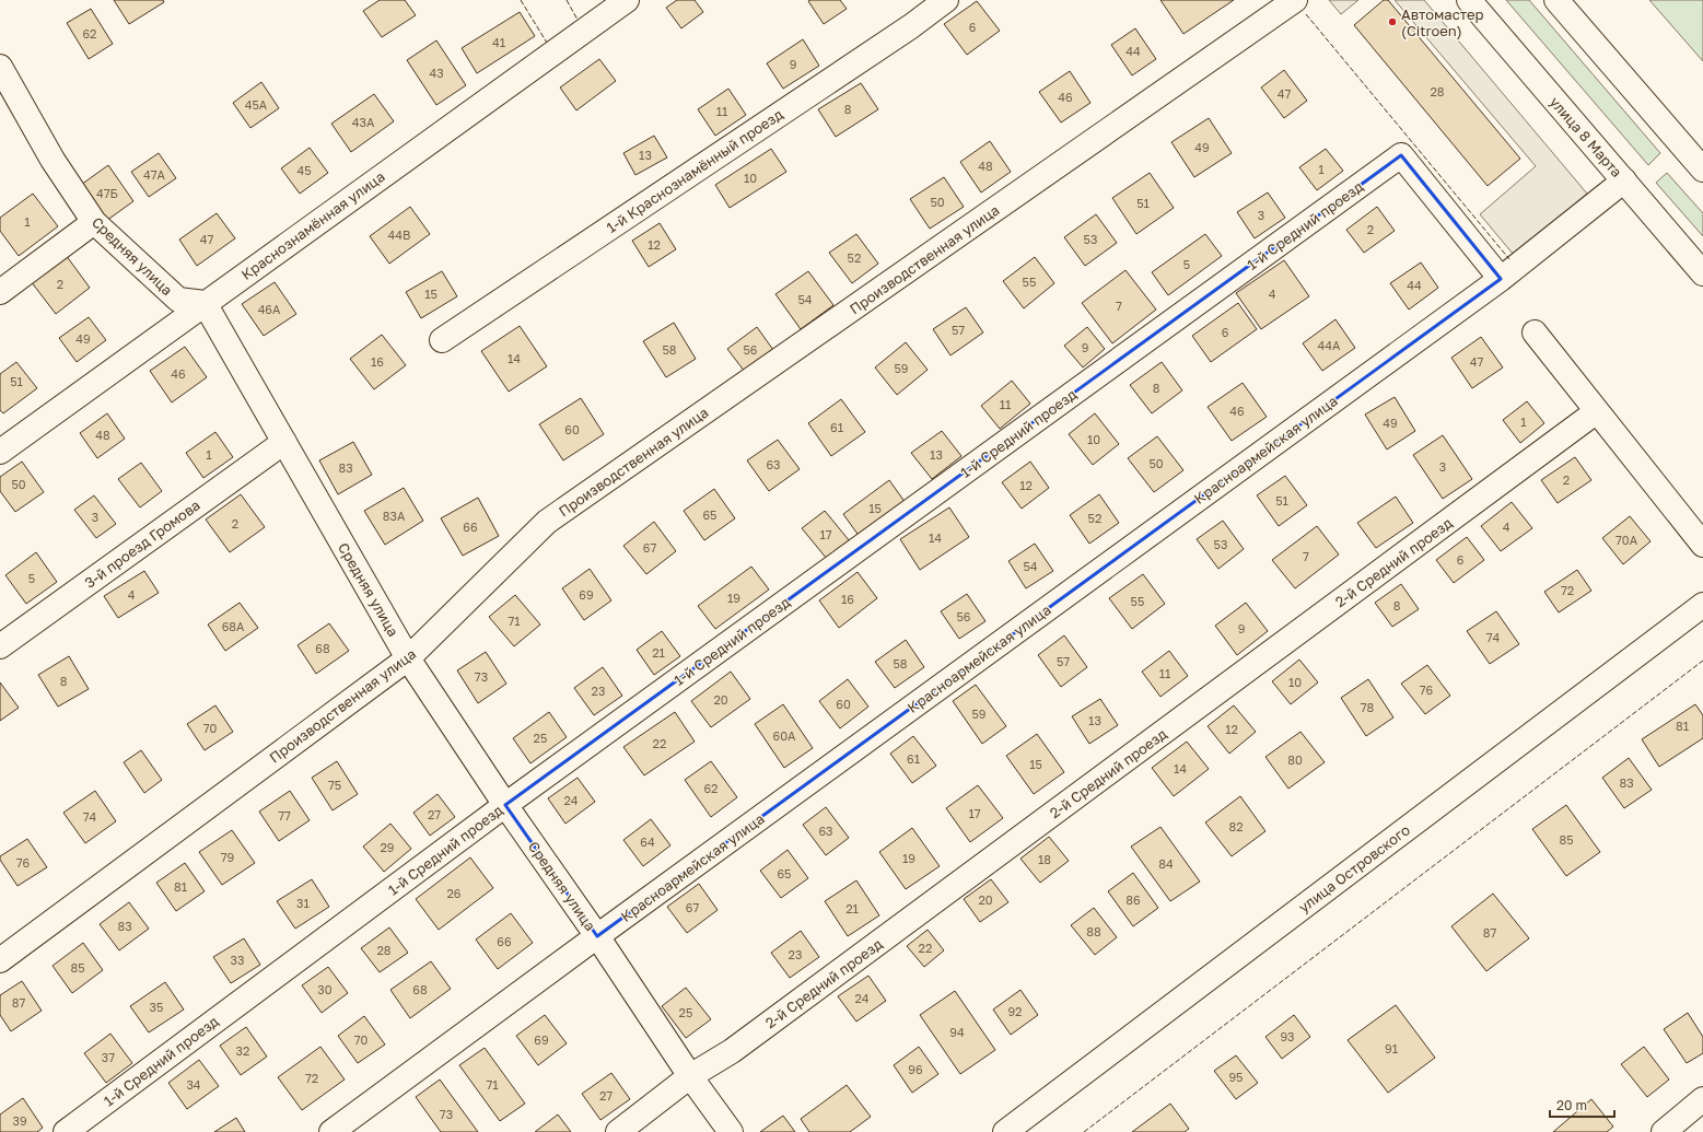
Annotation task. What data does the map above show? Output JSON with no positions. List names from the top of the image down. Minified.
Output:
{"streets":{"street":["улица 8 Марта","1-й Краснознамённый проезд","Краснознамённая улица","1-й Средний проезд","Средняя улица","Производственная улица","Красноармейская улица","3-й проезд Громова","2-й Средний проезд","улица Островского"]},"crossings":[["улица 8 Марта","Красноармейская улица"],["Краснознамённая улица","Средняя улица"],["1-й Средний проезд","Средняя улица"],["1-й Средний проезд","Красноармейская улица"],["Средняя улица","Производственная улица"],["Средняя улица","Красноармейская улица"],["Средняя улица","3-й проезд Громова"],["Средняя улица","2-й Средний проезд"]],"places":["Автомастер (Citroen)"],"house_numbers":["6","62","41","44","9","43","28","47","46","45А","8","11","43А","49","13","48","1","45","47А","10","47Б","50","51","3","1","2","44В","47","53","12","52","5","55","2","44","15","4","54","7","46А","57","6","49","44А","9","58","56","14","16","47","59","46","51","8","11","46","1","49","61","60","48","10","1","13","50","63","3","83","2","50","12","51","15","65","83А","3","52","2","66","4","17","14","70А","53","67","7","6","54","5","72","4","69","19","16","55","8","56","71","68А","9","74","68","21","57","58","11","73","8","10","76","23","20","60","78","59","13","81","70","12","60А","25","22","61","80","15","14","83","75","62","24","17","27","77","74","82","63","85","64","29","79","19","18","76","84","65","81","26","20","86","31","67","21","83","88","87","66","22","28","23","33","85","30","68","24","87","35","92","25","94","93","70","69","91","32","37","96","95","72","34","71","27","73","39"],"scale_bar":"20 m"}
